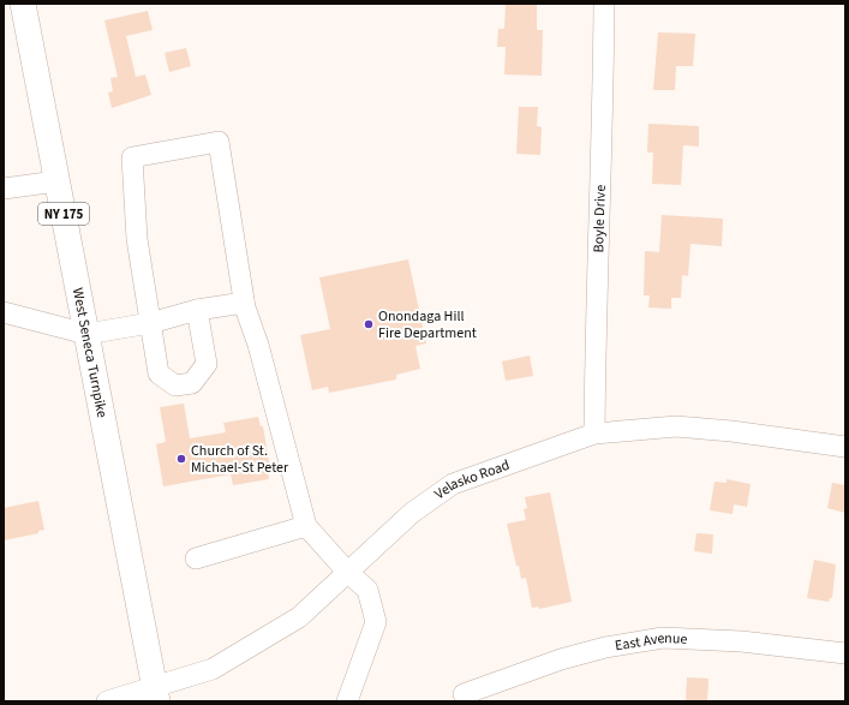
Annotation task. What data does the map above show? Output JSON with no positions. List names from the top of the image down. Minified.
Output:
{"streets":{"main road":["NY 175","West Seneca Turnpike"],"street":["Boyle Drive","Velasko Road","East Avenue"]},"crossings":[["Boyle Drive","Velasko Road"],["West Seneca Turnpike","Velasko Road"]],"places":["Onondaga Hill Fire Department","Church of St. Michael-St Peter"]}
